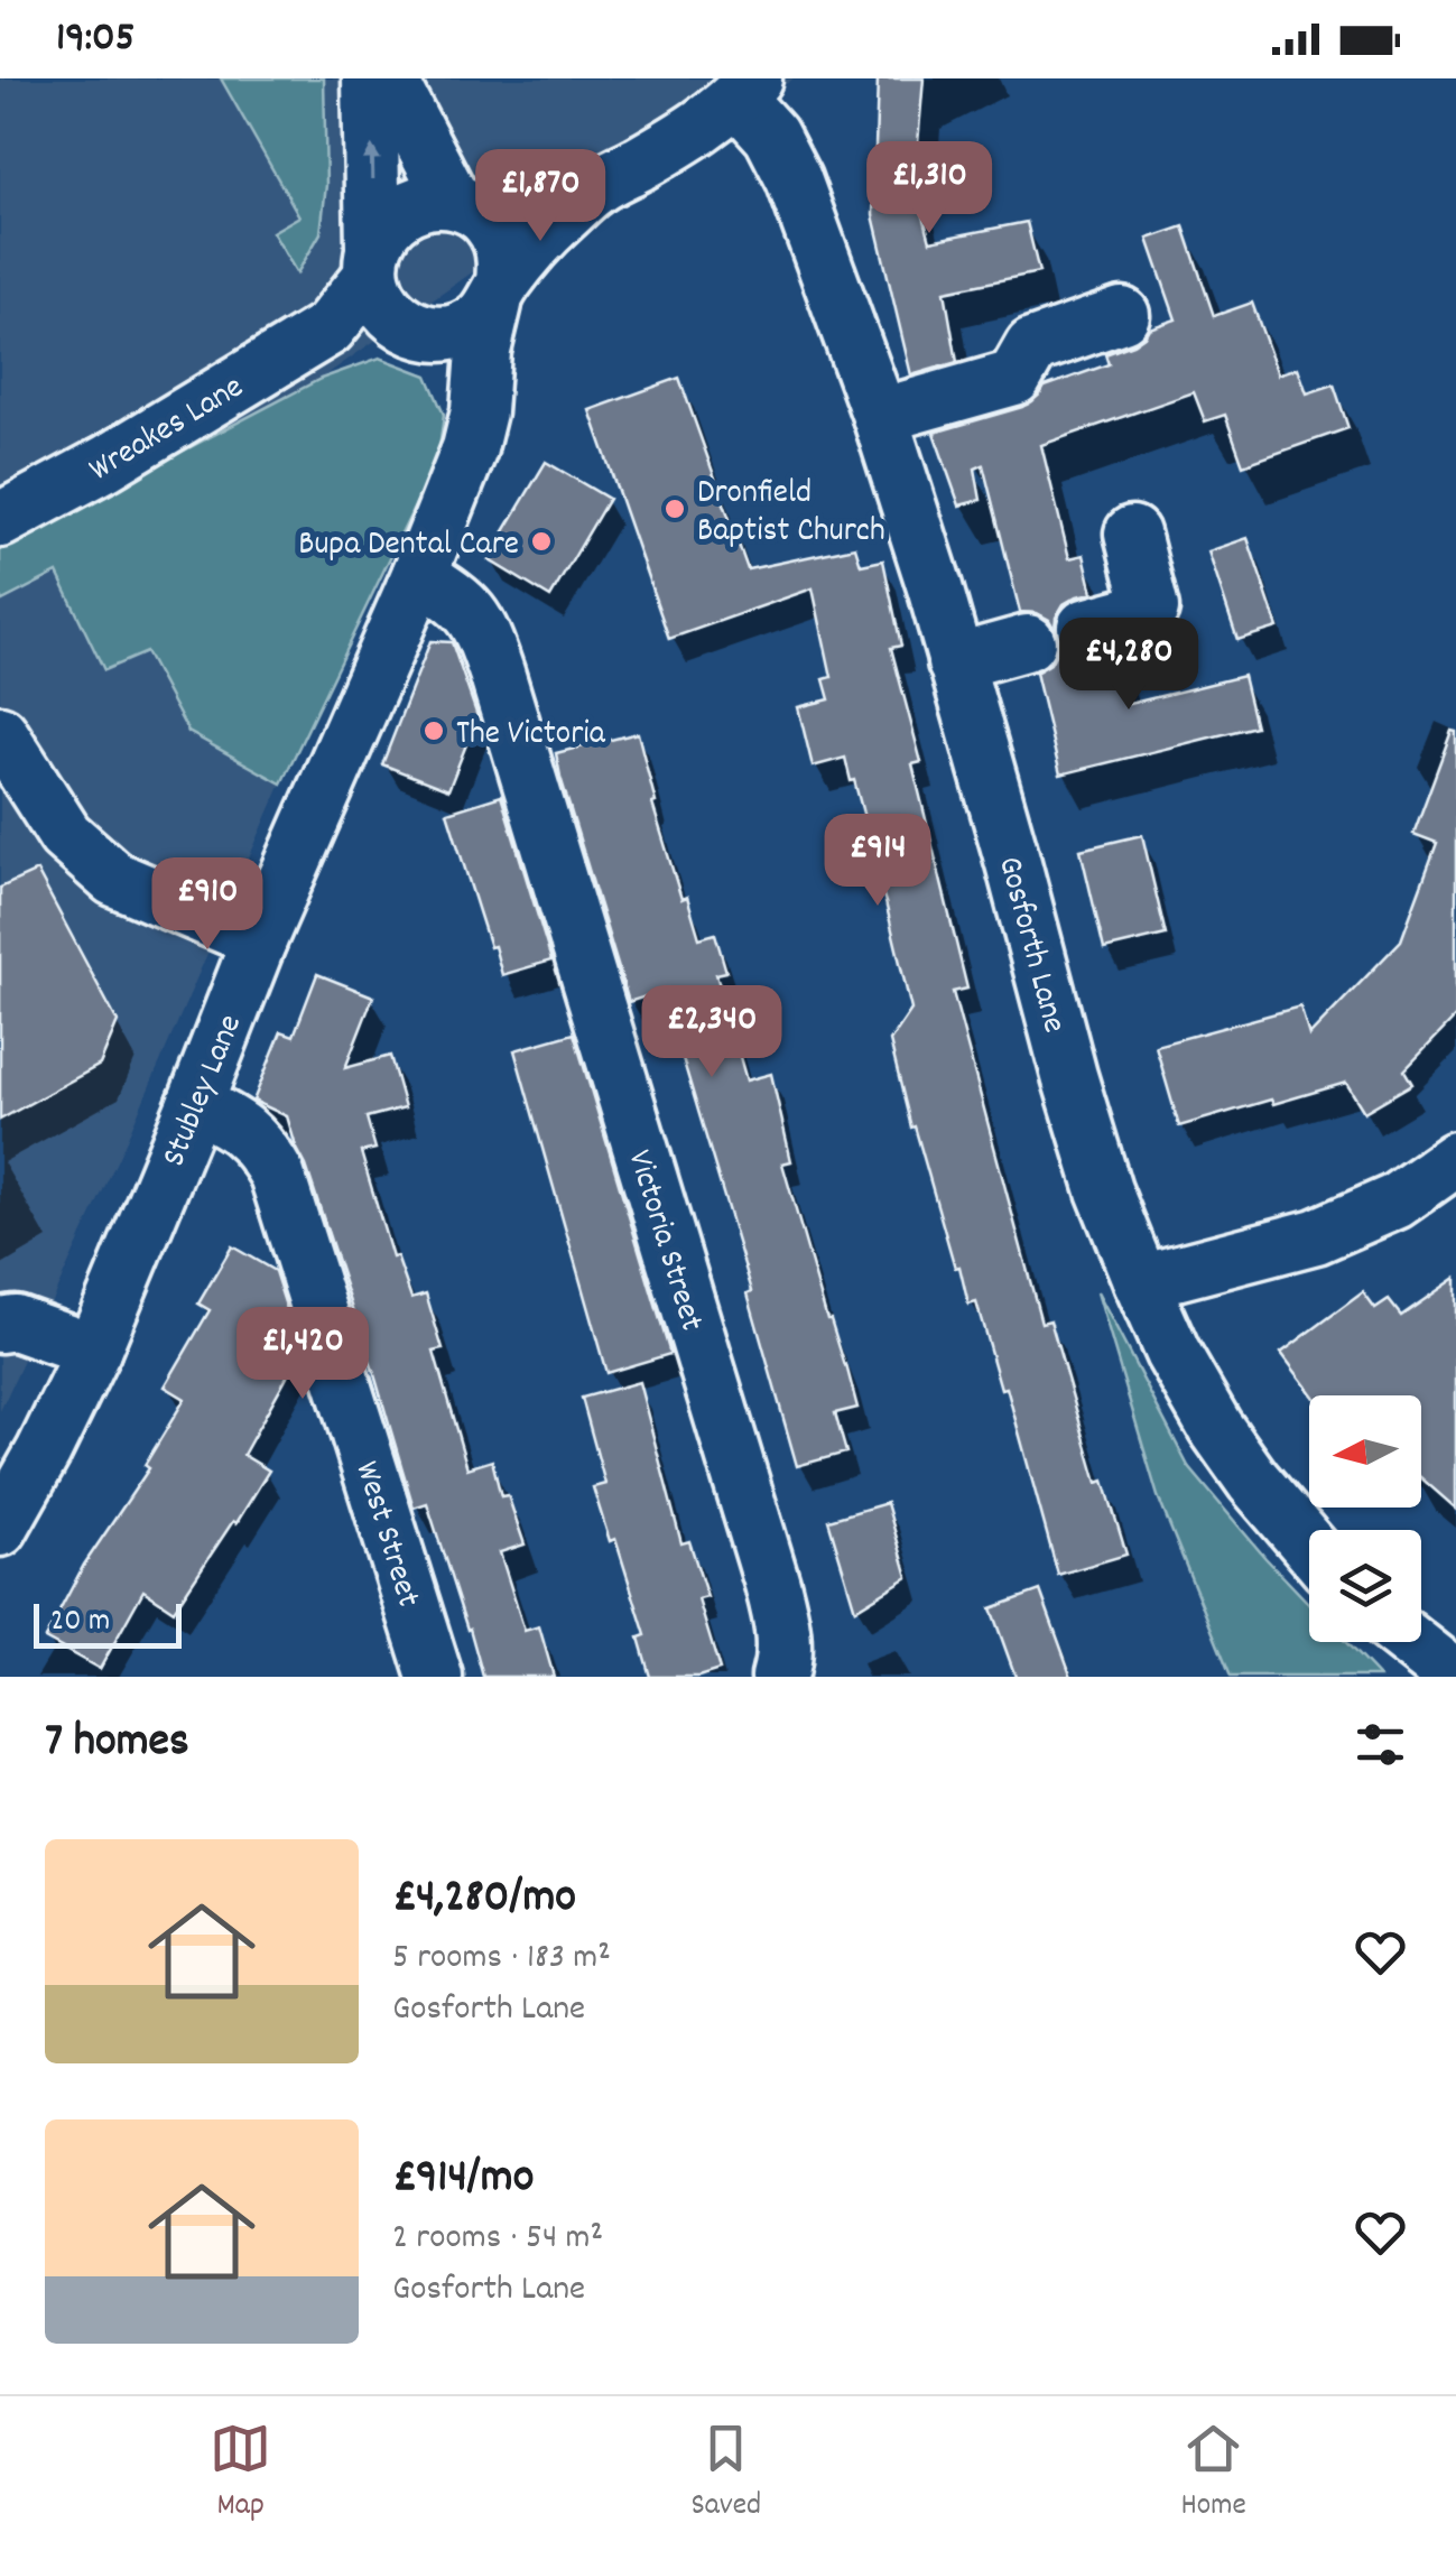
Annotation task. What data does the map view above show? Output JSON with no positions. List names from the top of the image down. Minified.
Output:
{"streets":{"street":["Wreakes Lane","Gosforth Lane","Stubley Lane","Victoria Street","West Street"]},"crossings":[["Wreakes Lane","Gosforth Lane"],["Wreakes Lane","Stubley Lane"],["Stubley Lane","Victoria Street"],["Stubley Lane","West Street"]],"places":["Dronfield Baptist Church","Bupa Dental Care","The Victoria"],"scale_bar":"20 m","north":"left","page":{"status":"19:05","price":["£1,310","£1,870","£4,280","£914","£910","£2,340","£1,420"],"scale":"20 m","heading":"7 homes","list":[{"name":"£4,280/mo","note":"5 rooms · 183 m² · Gosforth Lane"},{"name":"£914/mo","note":"2 rooms · 54 m² · Gosforth Lane"}],"tabs":["Map","Saved","Home"]}}
